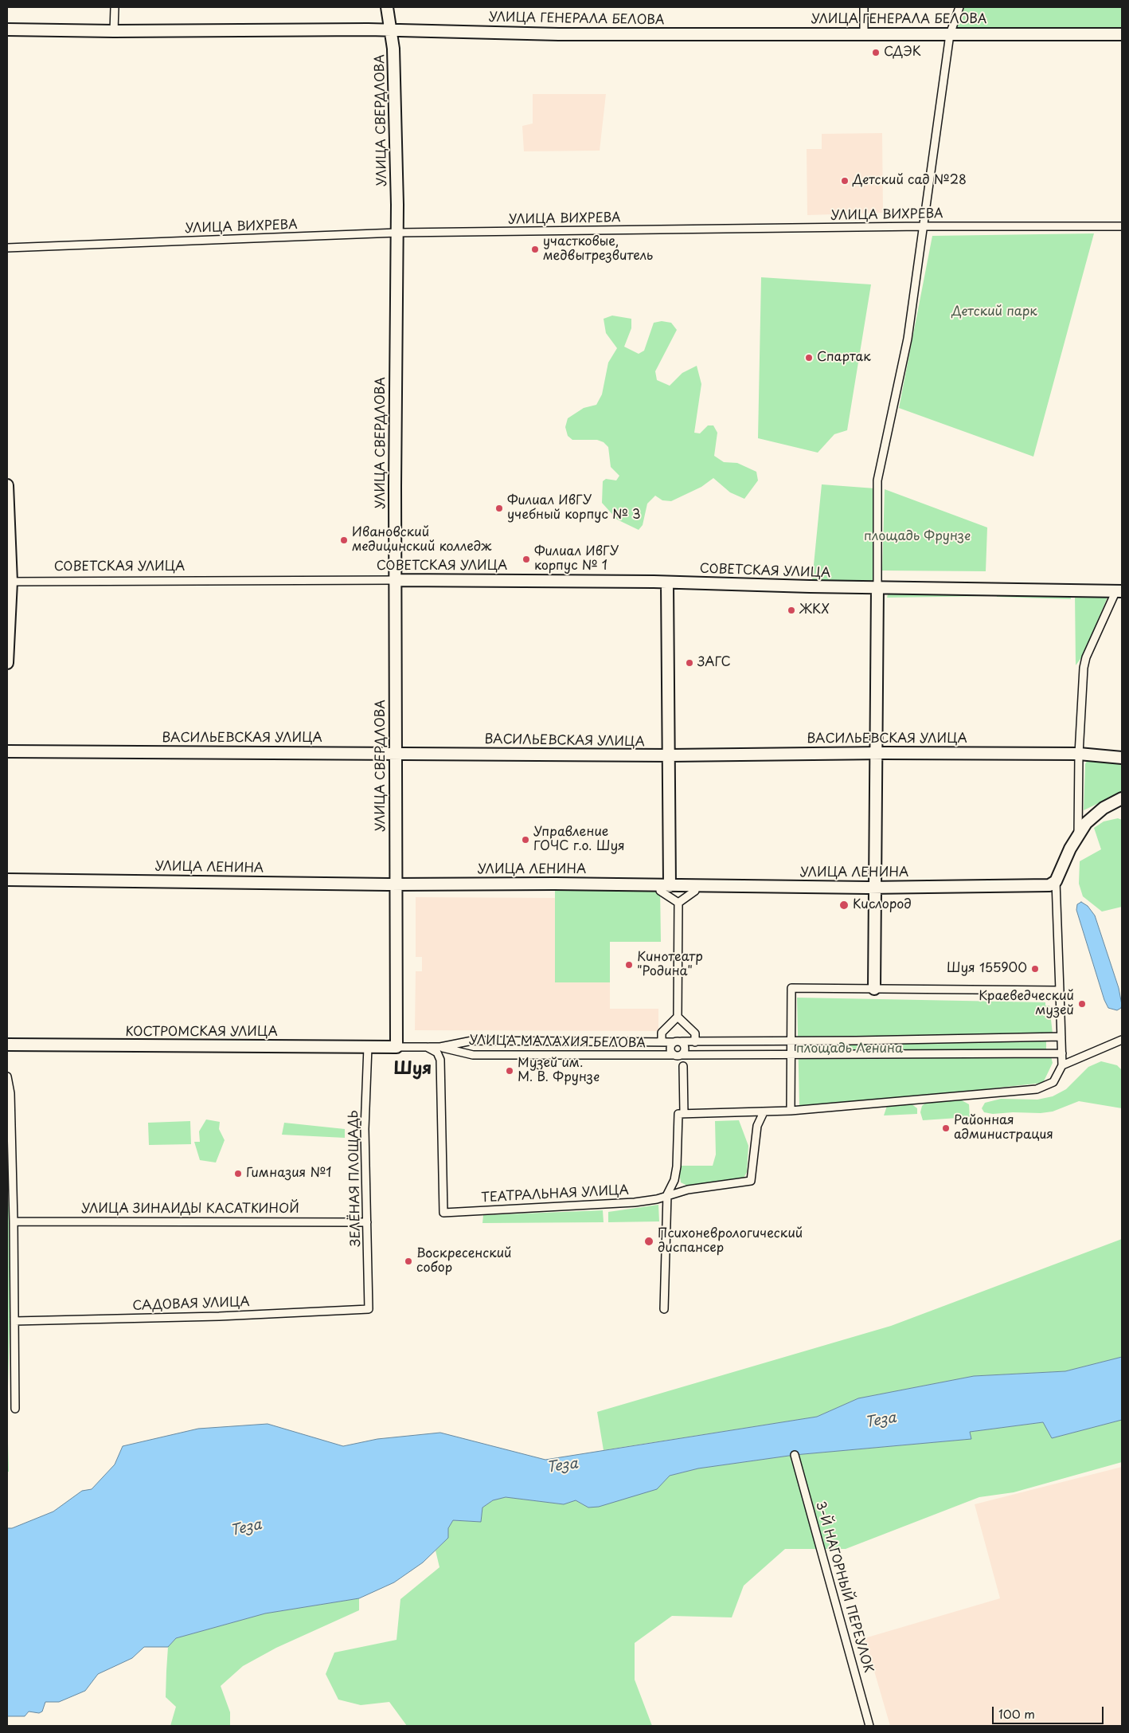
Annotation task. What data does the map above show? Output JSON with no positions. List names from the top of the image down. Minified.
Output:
{"streets":{"street":["УЛИЦА ГЕНЕРАЛА БЕЛОВА","УЛИЦА СВЕРДЛОВА","УЛИЦА ВИХРЕВА","СОВЕТСКАЯ УЛИЦА","ВАСИЛЬЕВСКАЯ УЛИЦА","УЛИЦА ЛЕНИНА","КОСТРОМСКАЯ УЛИЦА","УЛИЦА МАЛАХИЯ БЕЛОВА","ЗЕЛЁНАЯ ПЛОЩАДЬ","ТЕАТРАЛЬНАЯ УЛИЦА","УЛИЦА ЗИНАИДЫ КАСАТКИНОЙ","САДОВАЯ УЛИЦА","3-Й НАГОРНЫЙ ПЕРЕУЛОК"]},"crossings":[["УЛИЦА ГЕНЕРАЛА БЕЛОВА","УЛИЦА СВЕРДЛОВА"],["УЛИЦА СВЕРДЛОВА","УЛИЦА ВИХРЕВА"],["УЛИЦА СВЕРДЛОВА","СОВЕТСКАЯ УЛИЦА"],["УЛИЦА СВЕРДЛОВА","ВАСИЛЬЕВСКАЯ УЛИЦА"],["УЛИЦА СВЕРДЛОВА","УЛИЦА ЛЕНИНА"],["УЛИЦА СВЕРДЛОВА","КОСТРОМСКАЯ УЛИЦА"],["КОСТРОМСКАЯ УЛИЦА","ЗЕЛЁНАЯ ПЛОЩАДЬ"],["УЛИЦА МАЛАХИЯ БЕЛОВА","ТЕАТРАЛЬНАЯ УЛИЦА"],["ЗЕЛЁНАЯ ПЛОЩАДЬ","УЛИЦА ЗИНАИДЫ КАСАТКИНОЙ"],["ЗЕЛЁНАЯ ПЛОЩАДЬ","САДОВАЯ УЛИЦА"]],"districts":["Шуя"],"water":["Теза"],"parks":["Детский парк","площадь Фрунзе","площадь Ленина"],"places":["СДЭК","Детский сад №28","участковые, медвытрезвитель","Спартак","Филиал ИвГУ учебный корпус № 3","Ивановский медицинский колледж","Филиал ИвГУ корпус № 1","ЖКХ","ЗАГС","Управление ГОЧС г.о. Шуя","Кислород","Кинотеатр \"Родина\"","Шуя 155900","Краеведческий музей","Музей им. М. В. Фрунзе","Районная администрация","Гимназия №1","Психоневрологический диспансер","Воскресенский собор"],"scale_bar":"100 m"}
